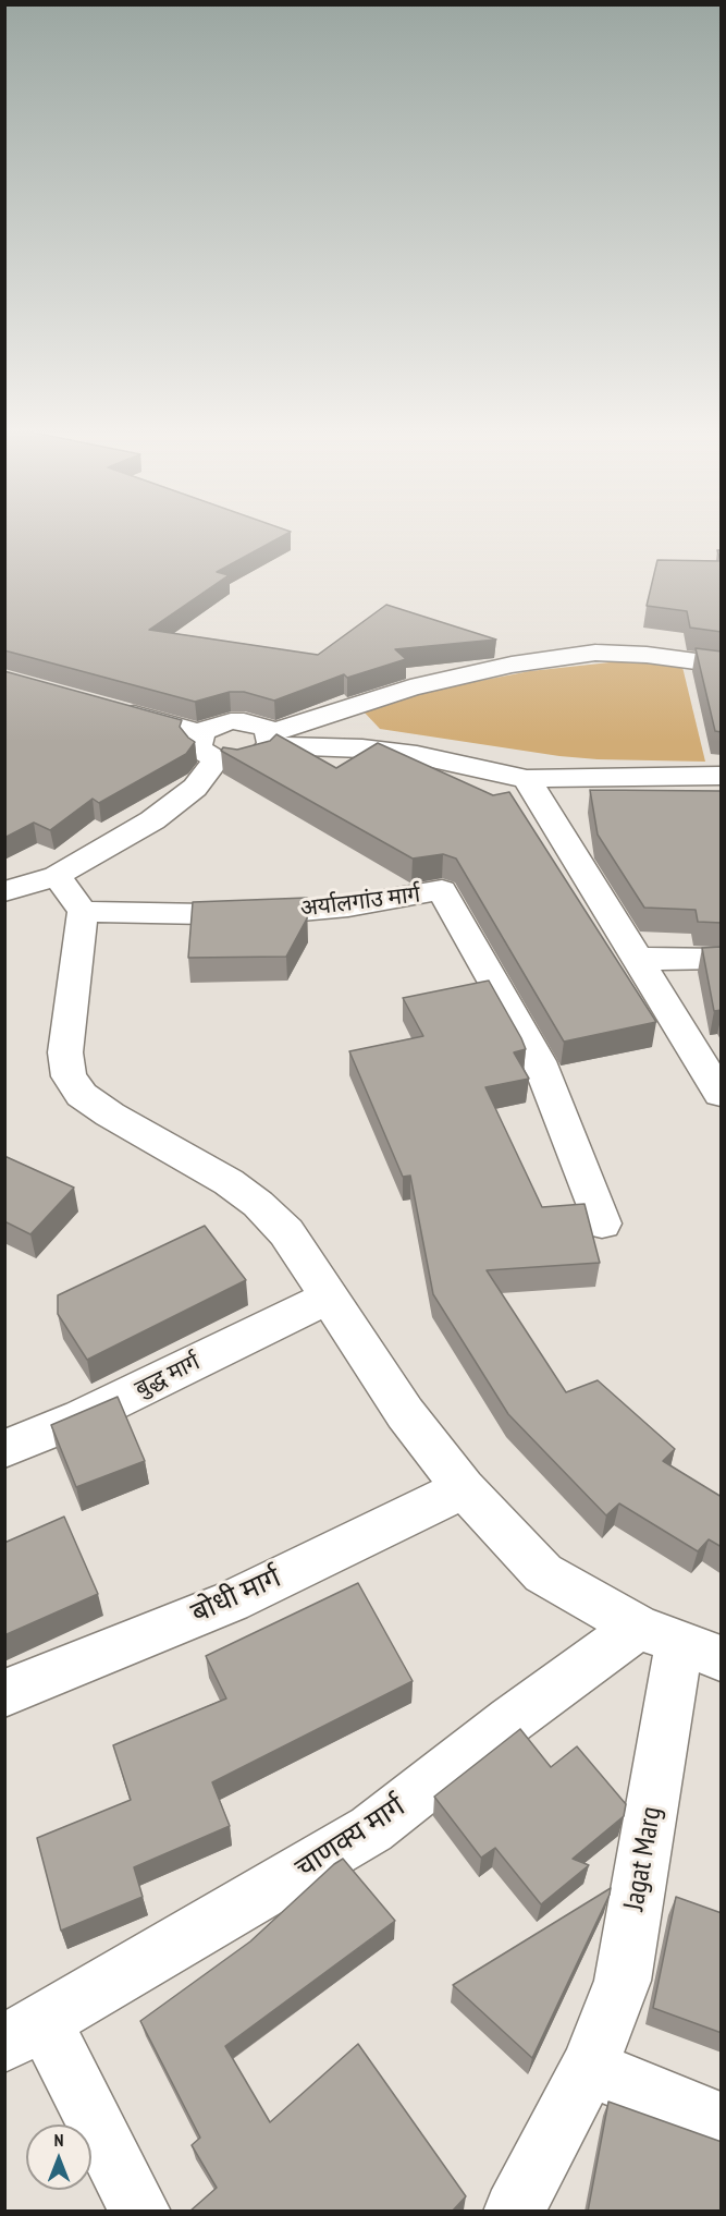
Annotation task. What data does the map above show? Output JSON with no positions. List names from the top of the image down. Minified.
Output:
{"streets":{"street":["अर्यालगांउ मार्ग","बुद्ध मार्ग","बोधी मार्ग","चाणक्य मार्ग","Jagat Marg"]},"crossings":[["चाणक्य मार्ग","Jagat Marg"]],"north":"top"}
